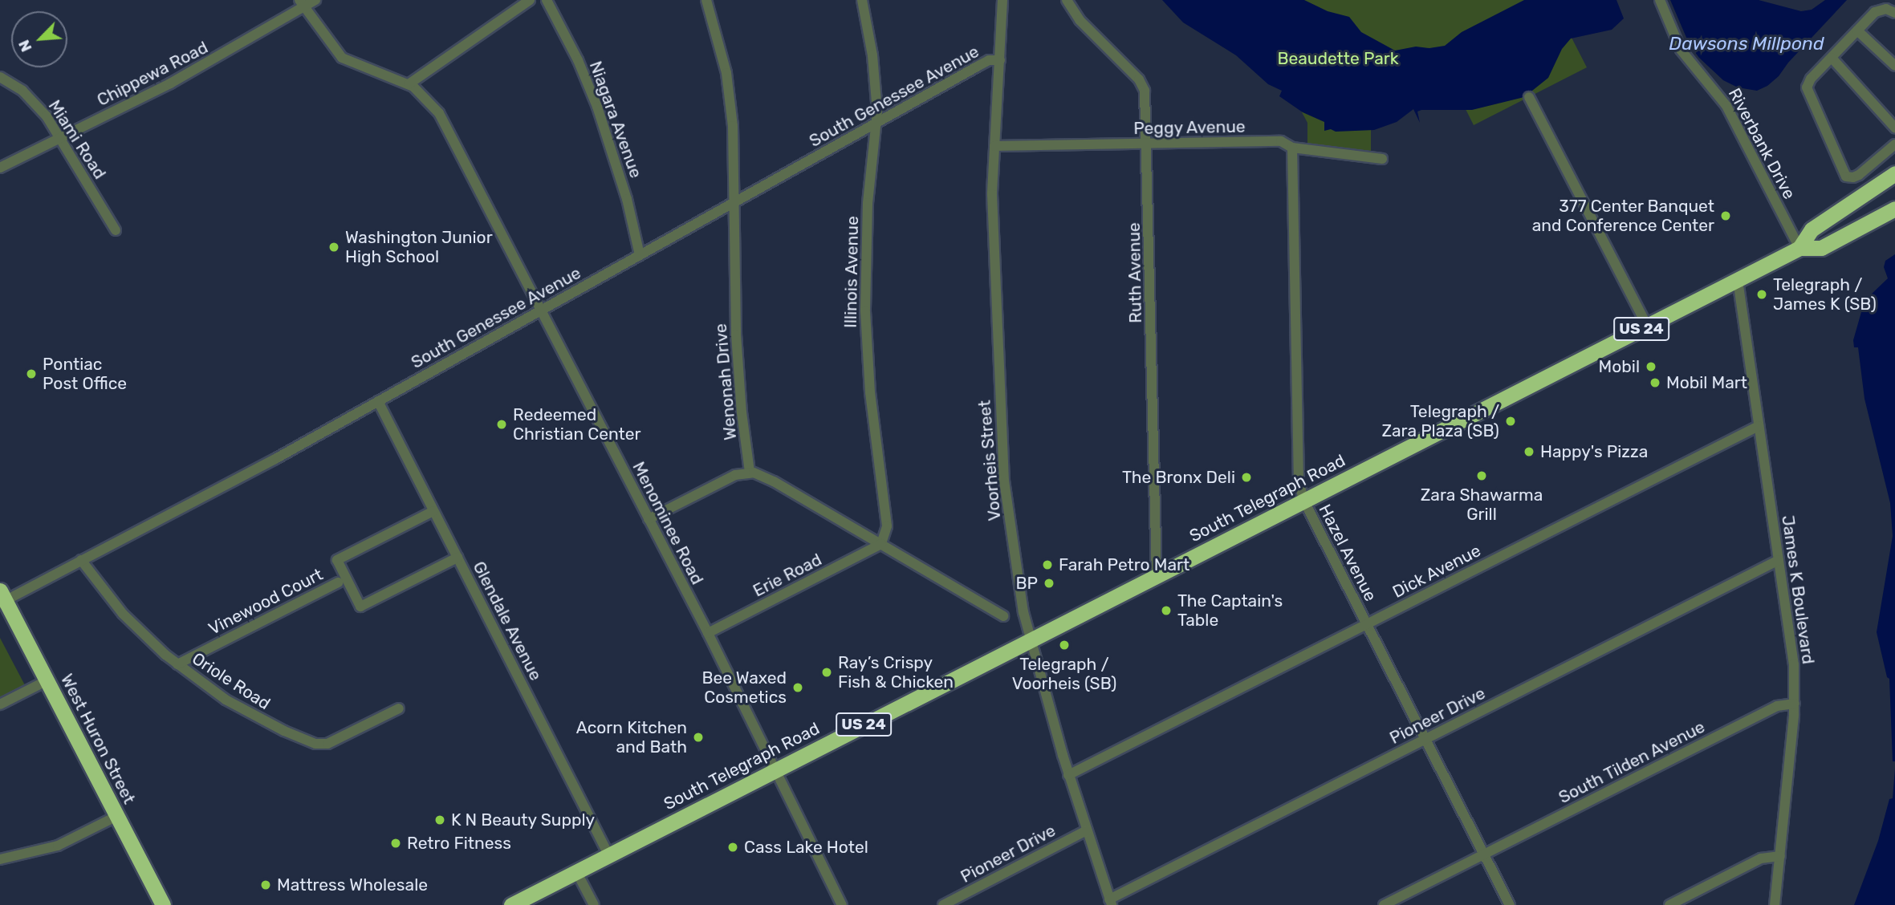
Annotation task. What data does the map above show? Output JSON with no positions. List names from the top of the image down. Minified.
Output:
{"streets":{"highway":["US 24","South Telegraph Road","West Huron Street"],"street":["Chippewa Road","South Genessee Avenue","Niagara Avenue","Peggy Avenue","Miami Road","Riverbank Drive","Illinois Avenue","Ruth Avenue","Wenonah Drive","Voorheis Street","Menominee Road","Hazel Avenue","Dick Avenue","Erie Road","James K Boulevard","Vinewood Court","Glendale Avenue","Oriole Road","Pioneer Drive","South Tilden Avenue"]},"crossings":[["Chippewa Road","Miami Road"],["Chippewa Road","Menominee Road"],["South Genessee Avenue","Niagara Avenue"],["South Genessee Avenue","Illinois Avenue"],["South Genessee Avenue","Wenonah Drive"],["South Genessee Avenue","Voorheis Street"],["South Genessee Avenue","Menominee Road"],["South Genessee Avenue","Glendale Avenue"],["South Genessee Avenue","Oriole Road"],["South Genessee Avenue","West Huron Street"],["Peggy Avenue","Ruth Avenue"],["Peggy Avenue","Voorheis Street"],["Peggy Avenue","Hazel Avenue"],["Riverbank Drive","US 24"],["Riverbank Drive","South Telegraph Road"],["Illinois Avenue","Erie Road"],["Ruth Avenue","South Telegraph Road"],["US 24","South Telegraph Road"],["Voorheis Street","South Telegraph Road"],["Voorheis Street","Dick Avenue"],["Voorheis Street","Pioneer Drive"],["South Telegraph Road","Menominee Road"],["South Telegraph Road","Hazel Avenue"],["South Telegraph Road","James K Boulevard"],["South Telegraph Road","Glendale Avenue"],["Menominee Road","Erie Road"],["Hazel Avenue","Dick Avenue"],["Hazel Avenue","Pioneer Drive"],["Hazel Avenue","South Tilden Avenue"],["Dick Avenue","James K Boulevard"],["James K Boulevard","Pioneer Drive"],["James K Boulevard","South Tilden Avenue"],["Vinewood Court","Oriole Road"]],"water":["Dawsons Millpond"],"parks":["Beaudette Park"],"places":["377 Center Banquet and Conference Center","Washington Junior High School","Telegraph / James K (SB)","Mobil","Pontiac Post Office","Mobil Mart","Telegraph / Zara Plaza (SB)","Redeemed Christian Center","Happy's Pizza","Zara Shawarma Grill","The Bronx Deli","Farah Petro Mart","BP","The Captain's Table","Telegraph / Voorheis (SB)","Ray’s Crispy Fish & Chicken","Bee Waxed Cosmetics","Acorn Kitchen and Bath","K N Beauty Supply","Retro Fitness","Cass Lake Hotel","Mattress Wholesale"],"north":"bottom left"}
